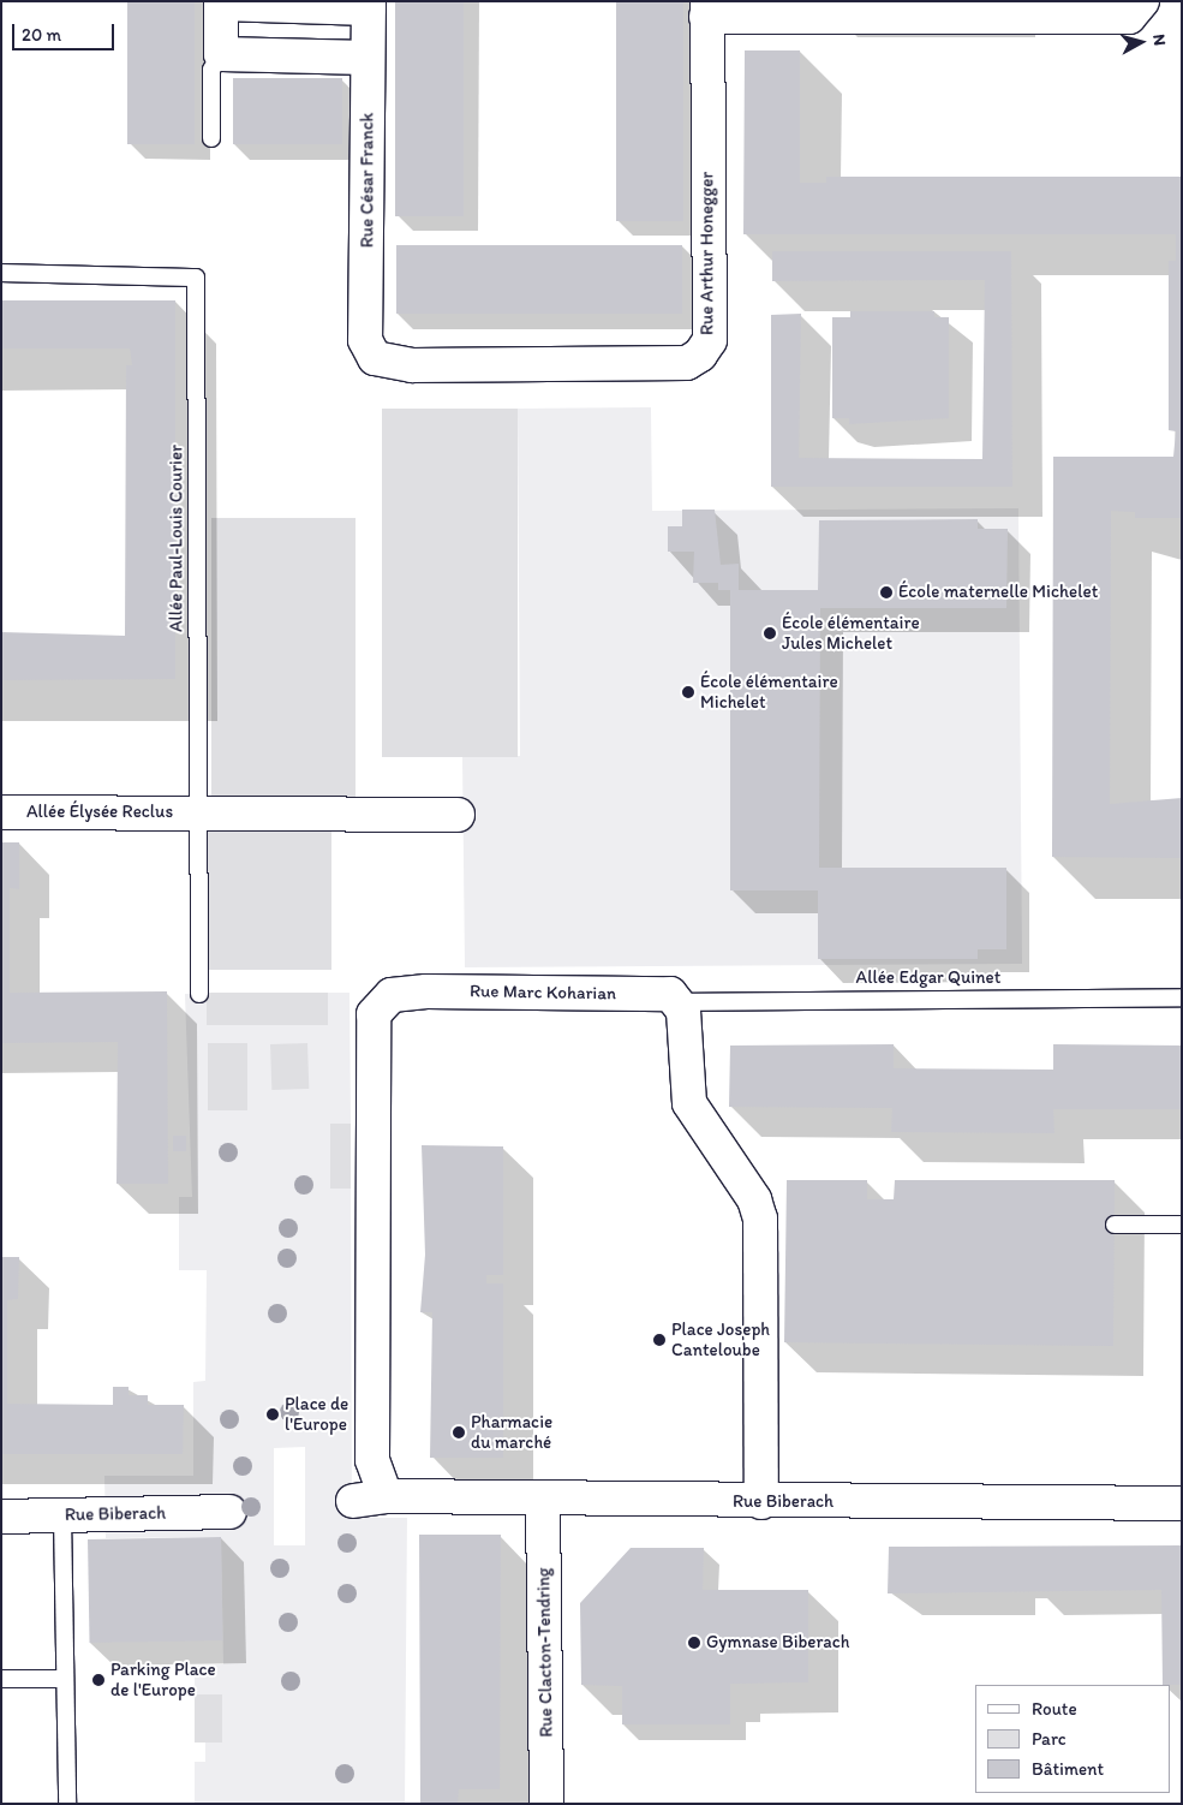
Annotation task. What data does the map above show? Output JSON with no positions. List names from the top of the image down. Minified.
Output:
{"streets":{"street":["Rue César Franck","Rue Arthur Honegger","Allée Élysée Reclus","Rue Marc Koharian","Rue Biberach","Rue Clacton-Tendring"],"lane":["Allée Paul-Louis Courier","Allée Edgar Quinet"]},"crossings":[["Rue César Franck","Rue Arthur Honegger"],["Allée Paul-Louis Courier","Allée Élysée Reclus"],["Allée Edgar Quinet","Rue Marc Koharian"],["Rue Marc Koharian","Rue Biberach"],["Rue Biberach","Rue Clacton-Tendring"]],"places":["École maternelle Michelet","École élémentaire Jules Michelet","École élémentaire Michelet","Place Joseph Canteloube","Place de l'Europe","Pharmacie du marché","Gymnase Biberach","Parking Place de l'Europe"],"legend":["Route","Parc","Bâtiment"],"scale_bar":"20 m","north":"right"}
